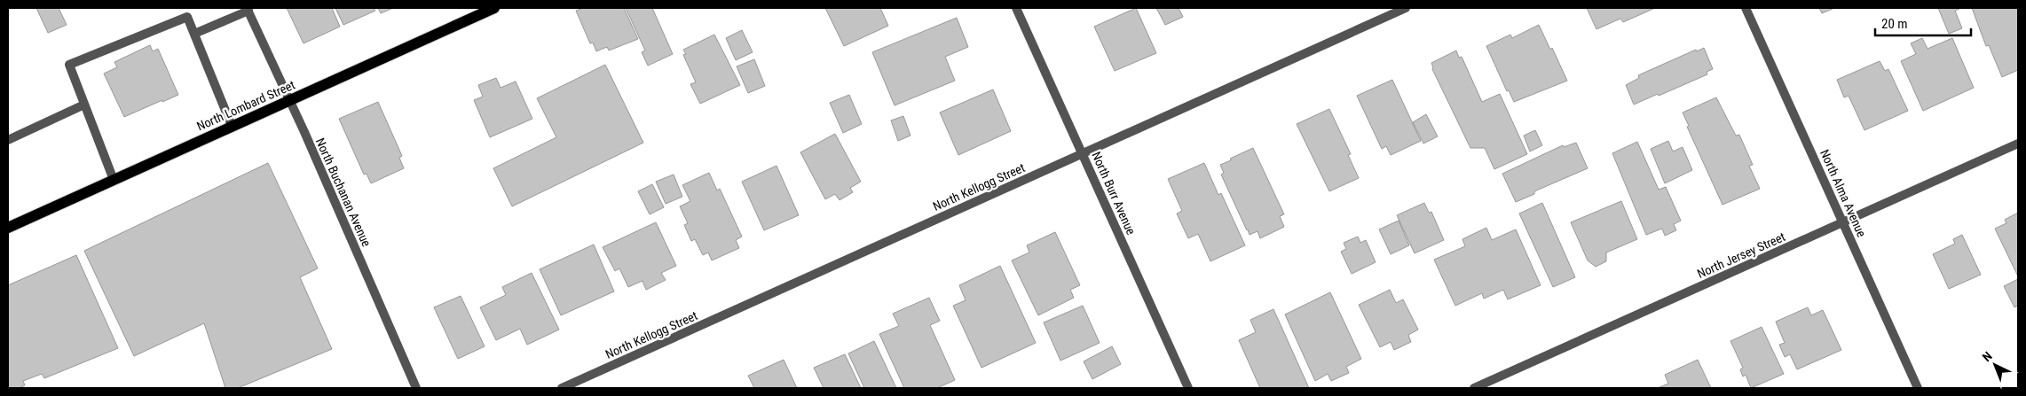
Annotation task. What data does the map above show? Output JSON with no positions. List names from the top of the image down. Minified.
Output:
{"streets":{"main road":["North Lombard Street"],"street":["North Kellogg Street","North Buchanan Avenue","North Burr Avenue","North Alma Avenue","North Jersey Street"]},"crossings":[["North Lombard Street","North Buchanan Avenue"],["North Kellogg Street","North Burr Avenue"],["North Alma Avenue","North Jersey Street"]],"scale_bar":"20 m","north":"top left"}
